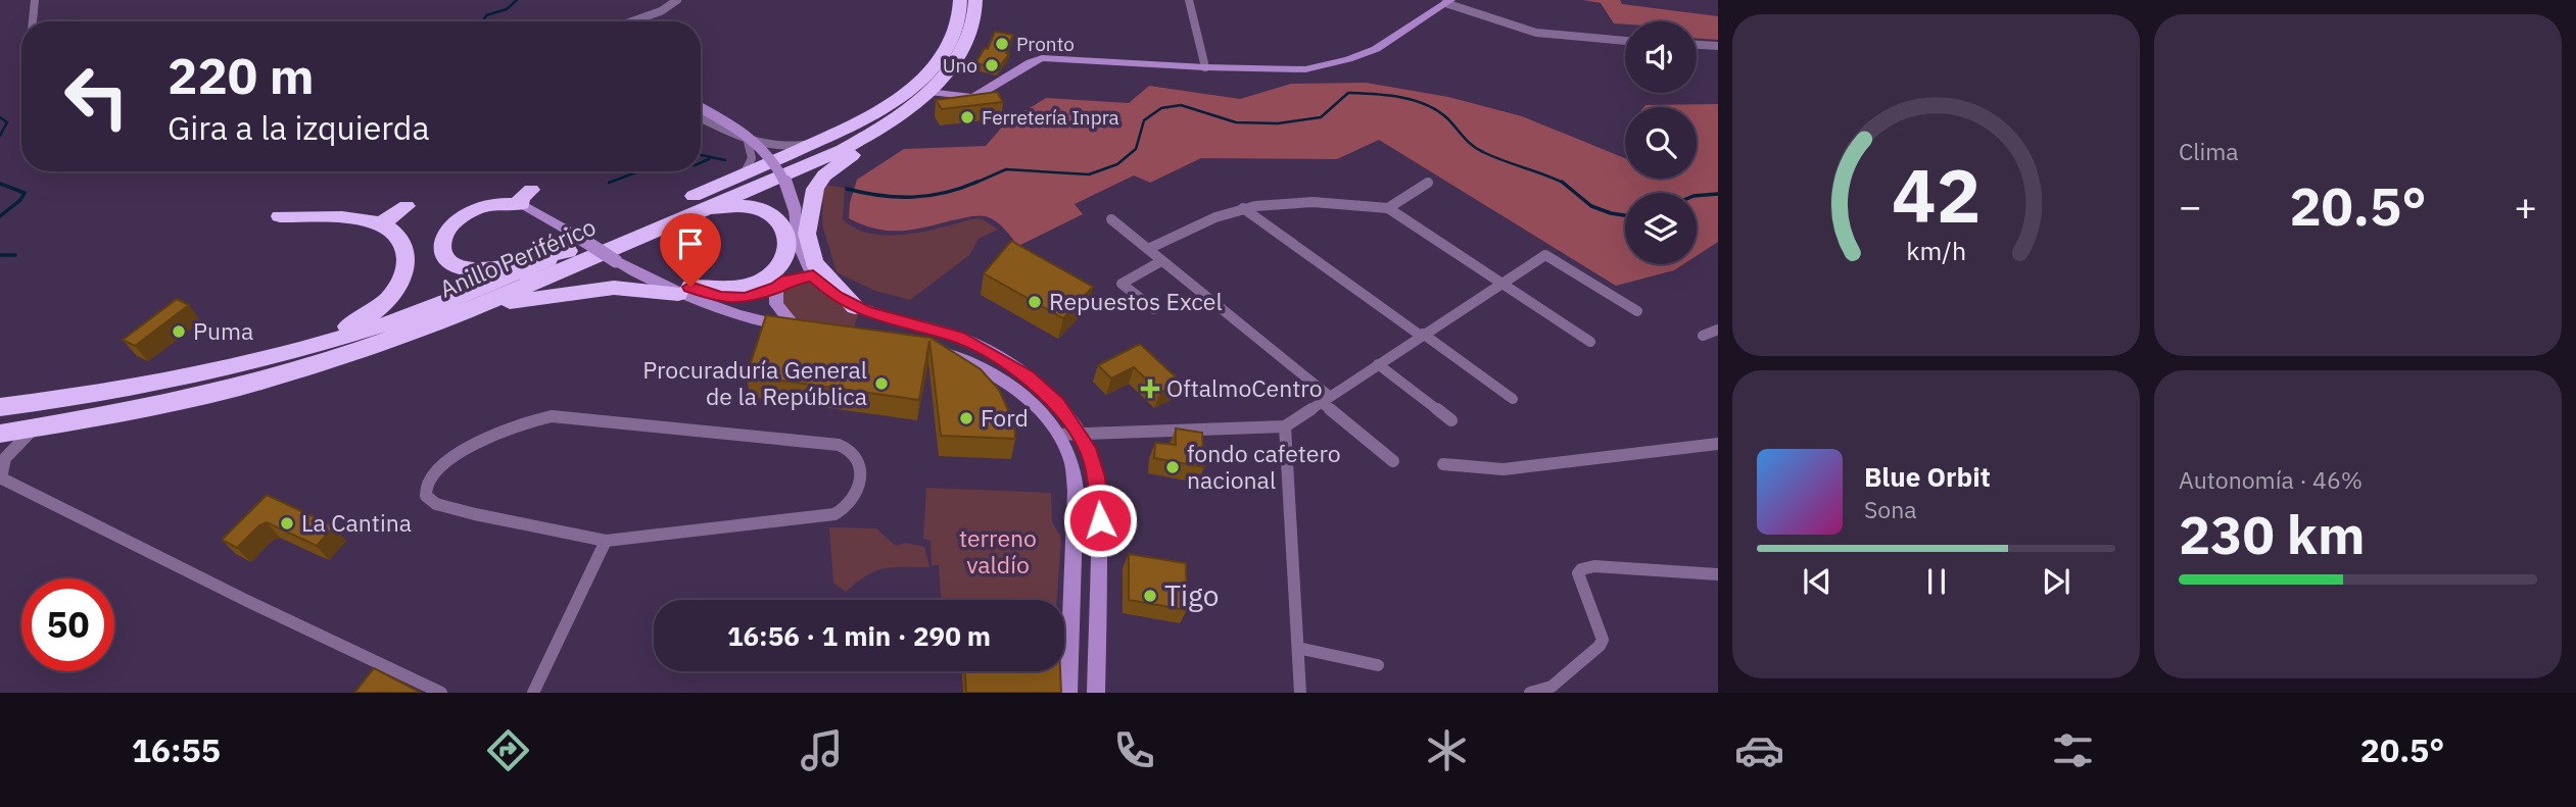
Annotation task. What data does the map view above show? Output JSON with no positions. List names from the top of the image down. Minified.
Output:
{"streets":{"highway":["Anillo Periférico"]},"parks":["terreno valdío"],"places":{"other":["Pronto","Uno","Ferretería Inpra","Repuestos Excel","Puma","Procuraduría General de la República","Ford","fondo cafetero nacional","La Cantina","Tigo"],"health":["OftalmoCentro"]},"page":{"tile":["Clima",["Autonomía · 46%","230 km"]],"turn":["220 m","Gira a la izquierda"],"heat":["−","20.5°","+"],"song":["Blue Orbit","Sona"],"limit":"50","trip":"16:56 · 1 min · 290 m","tabs":["16:55","20.5°"],"gauge":["42","km/h"]}}
